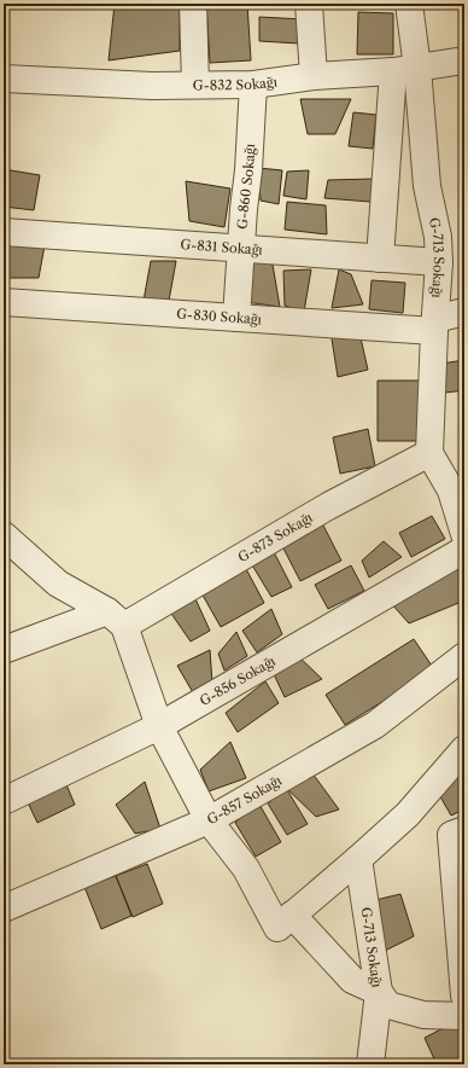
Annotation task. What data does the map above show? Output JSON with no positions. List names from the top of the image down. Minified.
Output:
{"streets":{"street":["G-832 Sokağı","G-860 Sokağı","G-831 Sokağı","G-713 Sokağı","G-830 Sokağı","G-873 Sokağı","G-856 Sokağı","G-857 Sokağı"]},"crossings":[["G-832 Sokağı","G-860 Sokağı"],["G-832 Sokağı","G-713 Sokağı"],["G-860 Sokağı","G-831 Sokağı"],["G-860 Sokağı","G-830 Sokağı"],["G-831 Sokağı","G-713 Sokağı"],["G-713 Sokağı","G-830 Sokağı"],["G-713 Sokağı","G-873 Sokağı"]]}
